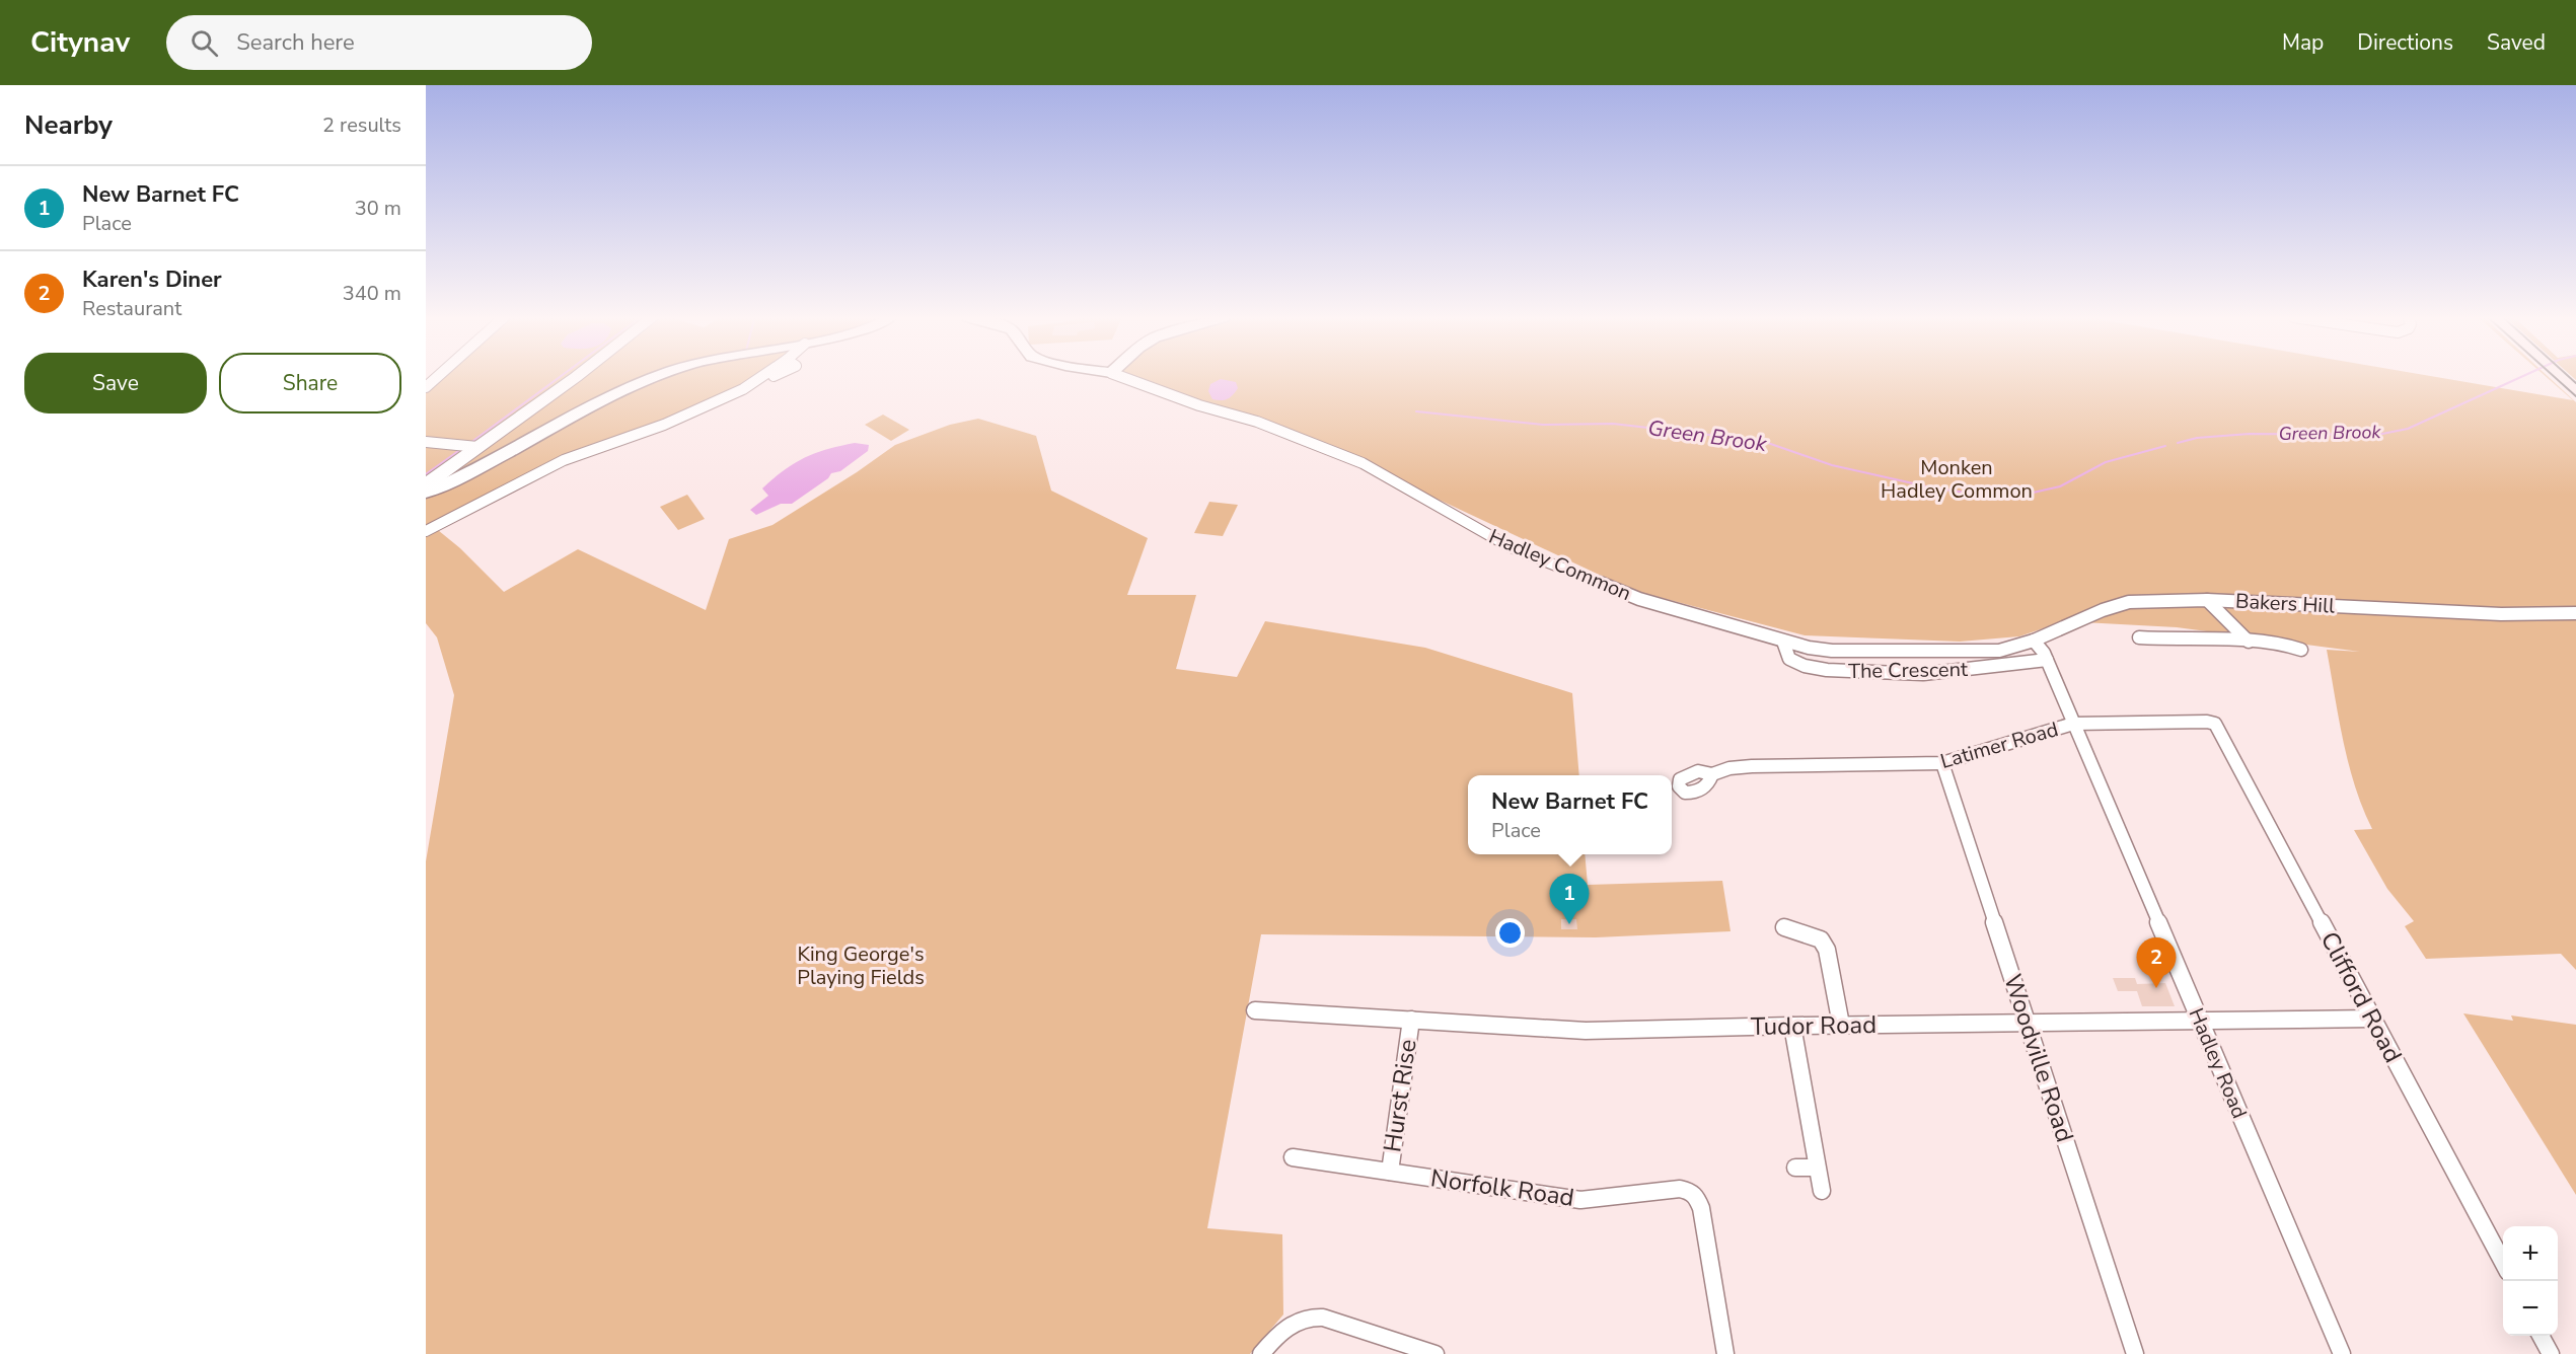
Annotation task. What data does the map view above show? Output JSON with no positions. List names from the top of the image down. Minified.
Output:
{"streets":{"street":["Hadley Common","Bakers Hill","The Crescent","Latimer Road","Clifford Road","Tudor Road","Woodville Road","Hadley Road","Hurst Rise","Norfolk Road"]},"crossings":[["Hadley Common","Bakers Hill"],["Hadley Common","The Crescent"],["Hadley Common","Hadley Road"],["Bakers Hill","Hadley Road"],["The Crescent","Hadley Road"],["Latimer Road","Clifford Road"],["Latimer Road","Woodville Road"],["Latimer Road","Hadley Road"],["Clifford Road","Tudor Road"],["Tudor Road","Woodville Road"],["Tudor Road","Hadley Road"],["Tudor Road","Hurst Rise"],["Hurst Rise","Norfolk Road"]],"water":["Green Brook"],"parks":["Monken Hadley Common","King George's Playing Fields"],"page":{"header":"Citynav","search":"Search here","nav":["Map","Directions","Saved"],"heading":["Nearby","2 results"],"list":[{"mark":"1","name":"New Barnet FC","note":"Place","value":"30 m"},{"mark":"2","name":"Karen's Diner","note":"Restaurant","value":"340 m"}],"buttons":["Save","Share"],"popup":["New Barnet FC","Place"],"pins":["1","2"],"map_buttons":["+","−"]}}
